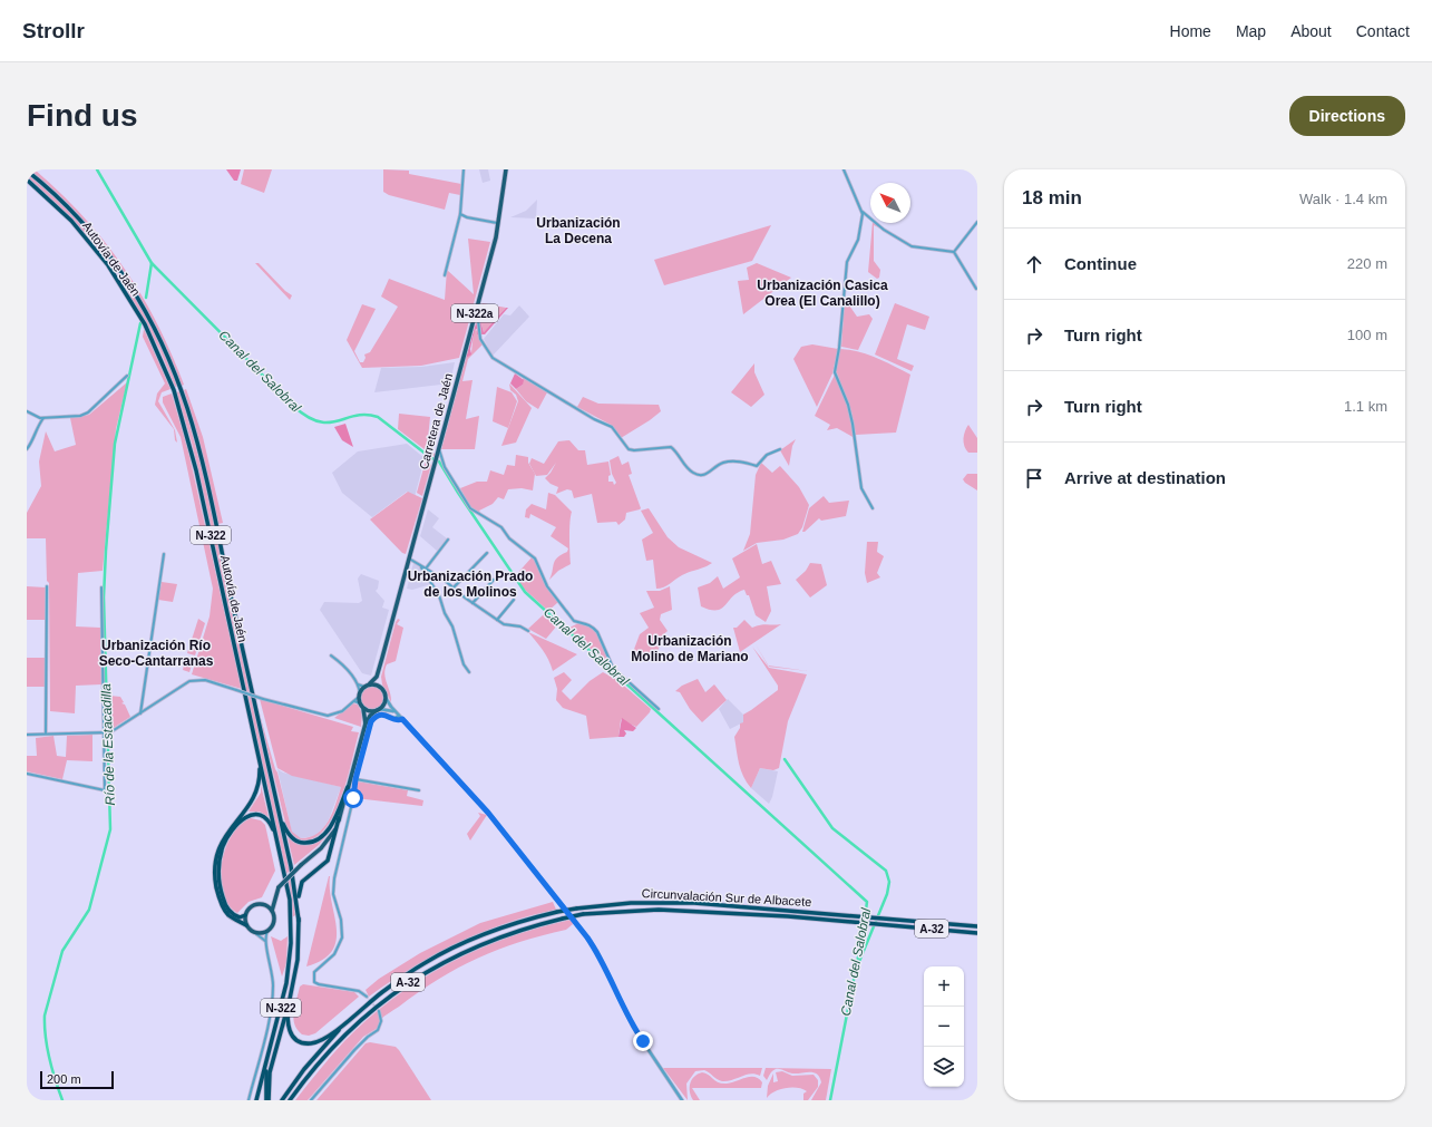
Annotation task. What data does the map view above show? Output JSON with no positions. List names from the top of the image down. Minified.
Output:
{"streets":{"highway":["Autovía de Jaén","N-322a","Carretera de Jaén","N-322","Circunvalación Sur de Albacete","A-32"]},"crossings":[["Autovía de Jaén","N-322"],["N-322a","Carretera de Jaén"]],"districts":["Urbanización La Decena","Urbanización Casica Orea (El Canalillo)","Urbanización Prado de los Molinos","Urbanización Molino de Mariano","Urbanización Río Seco-Cantarranas"],"water":["Canal del Salobral","Río de la Estacadilla"],"scale_bar":"200 m","north":"top left","page":{"header":"Strollr","nav":["Home","Map","About","Contact"],"buttons":"Directions","title":"Find us","heading":["18 min","Walk · 1.4 km"],"list":[["Continue","220 m"],["Turn right","100 m"],["Turn right","1.1 km"],"Arrive at destination"],"map_buttons":["+","−"],"scale":"200 m"}}
